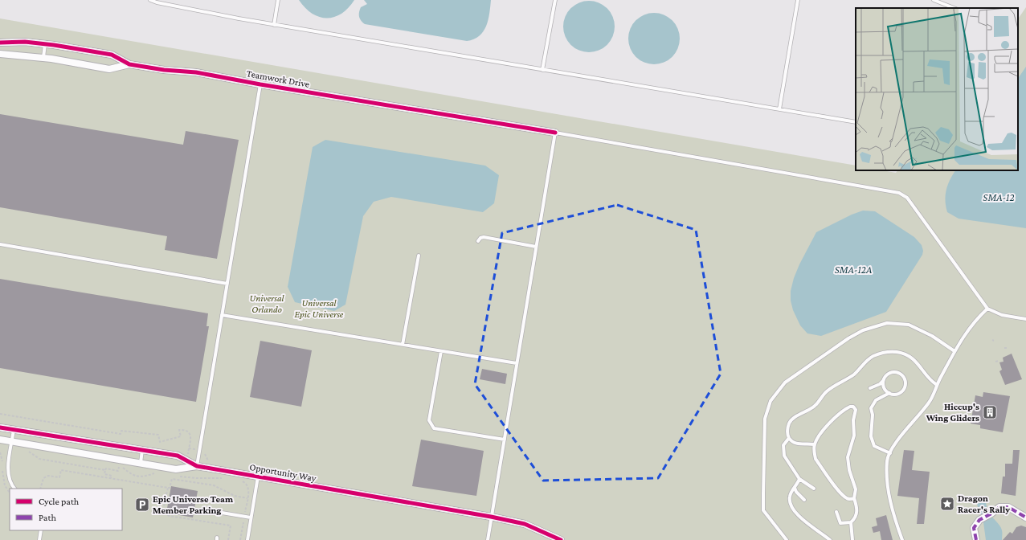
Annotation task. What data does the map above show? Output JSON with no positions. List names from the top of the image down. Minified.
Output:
{"streets":{"street":["Teamwork Drive","Opportunity Way"]},"water":["SMA-12","SMA-12A"],"parks":["Universal Orlando","Universal Epic Universe"],"places":{"building":["Hiccup's Wing Gliders"],"place":["Dragon Racer's Rally"],"parking":["Epic Universe Team Member Parking"]},"legend":["Cycle path","Path"]}
